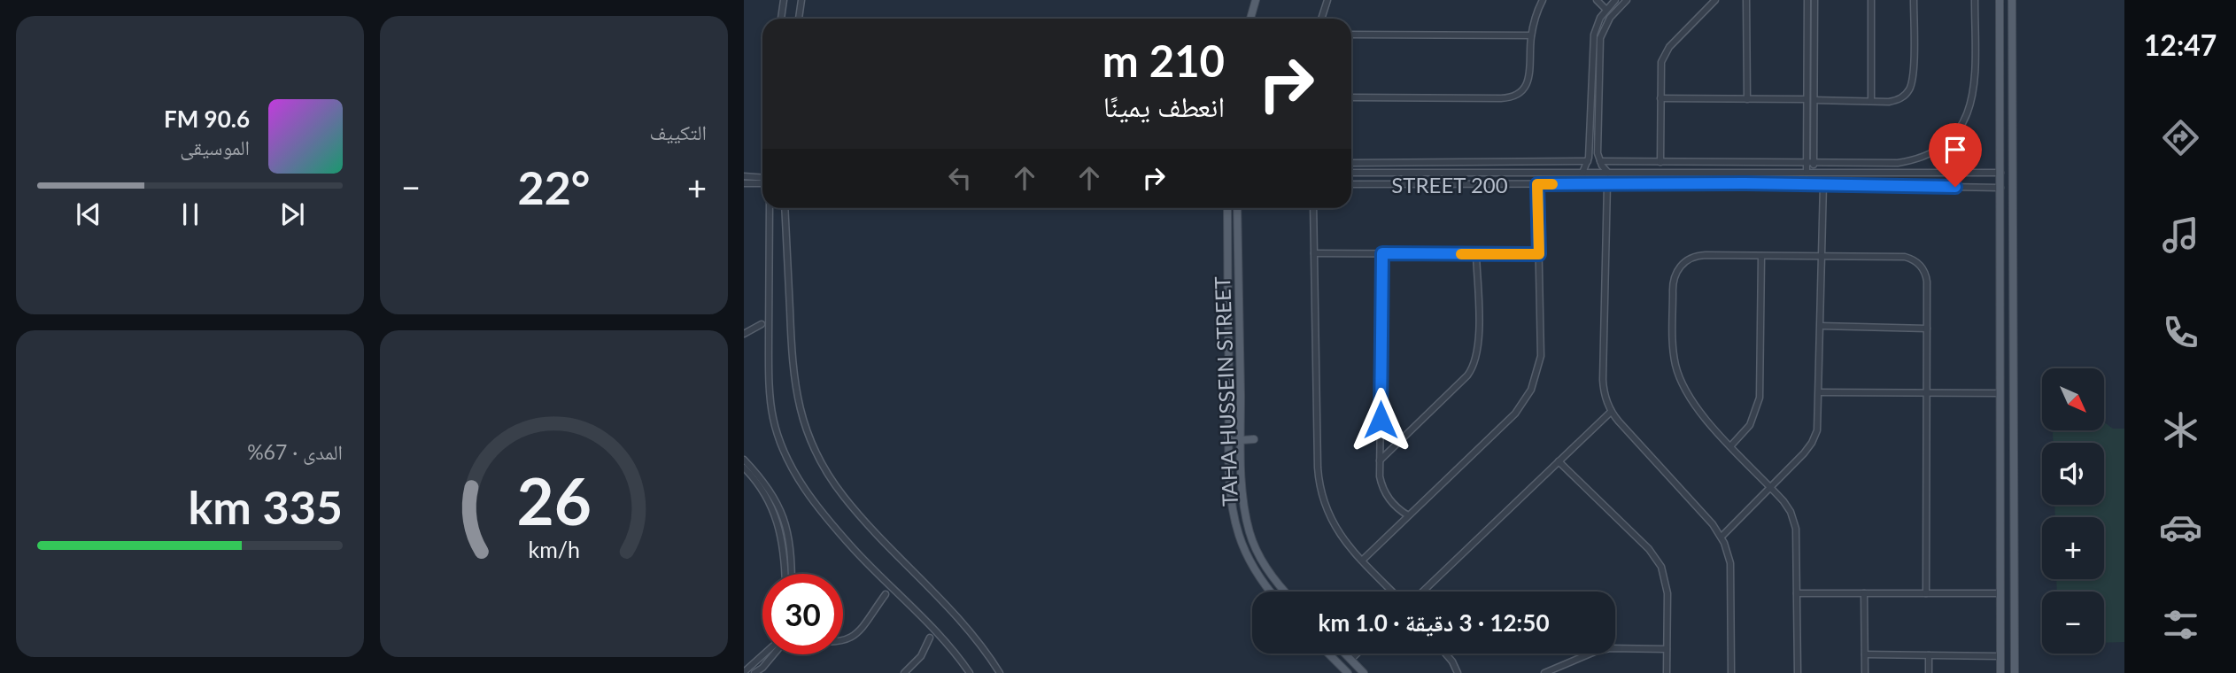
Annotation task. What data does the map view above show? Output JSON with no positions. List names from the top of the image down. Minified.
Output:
{"streets":{"main road":["TAHA HUSSEIN STREET"],"street":["STREET 200"]},"north":"bottom right","page":{"tabs":"12:47","tile":["التكييف",["المدى · 67%","335 km"]],"turn":["210 m","انعطف يمينًا"],"song":["90.6 FM","الموسيقى"],"heat":["−","22°","+"],"map_buttons":["+","−"],"limit":"30","trip":"12:50 · 3 دقيقة · 1.0 km","gauge":["26","km/h"]}}
